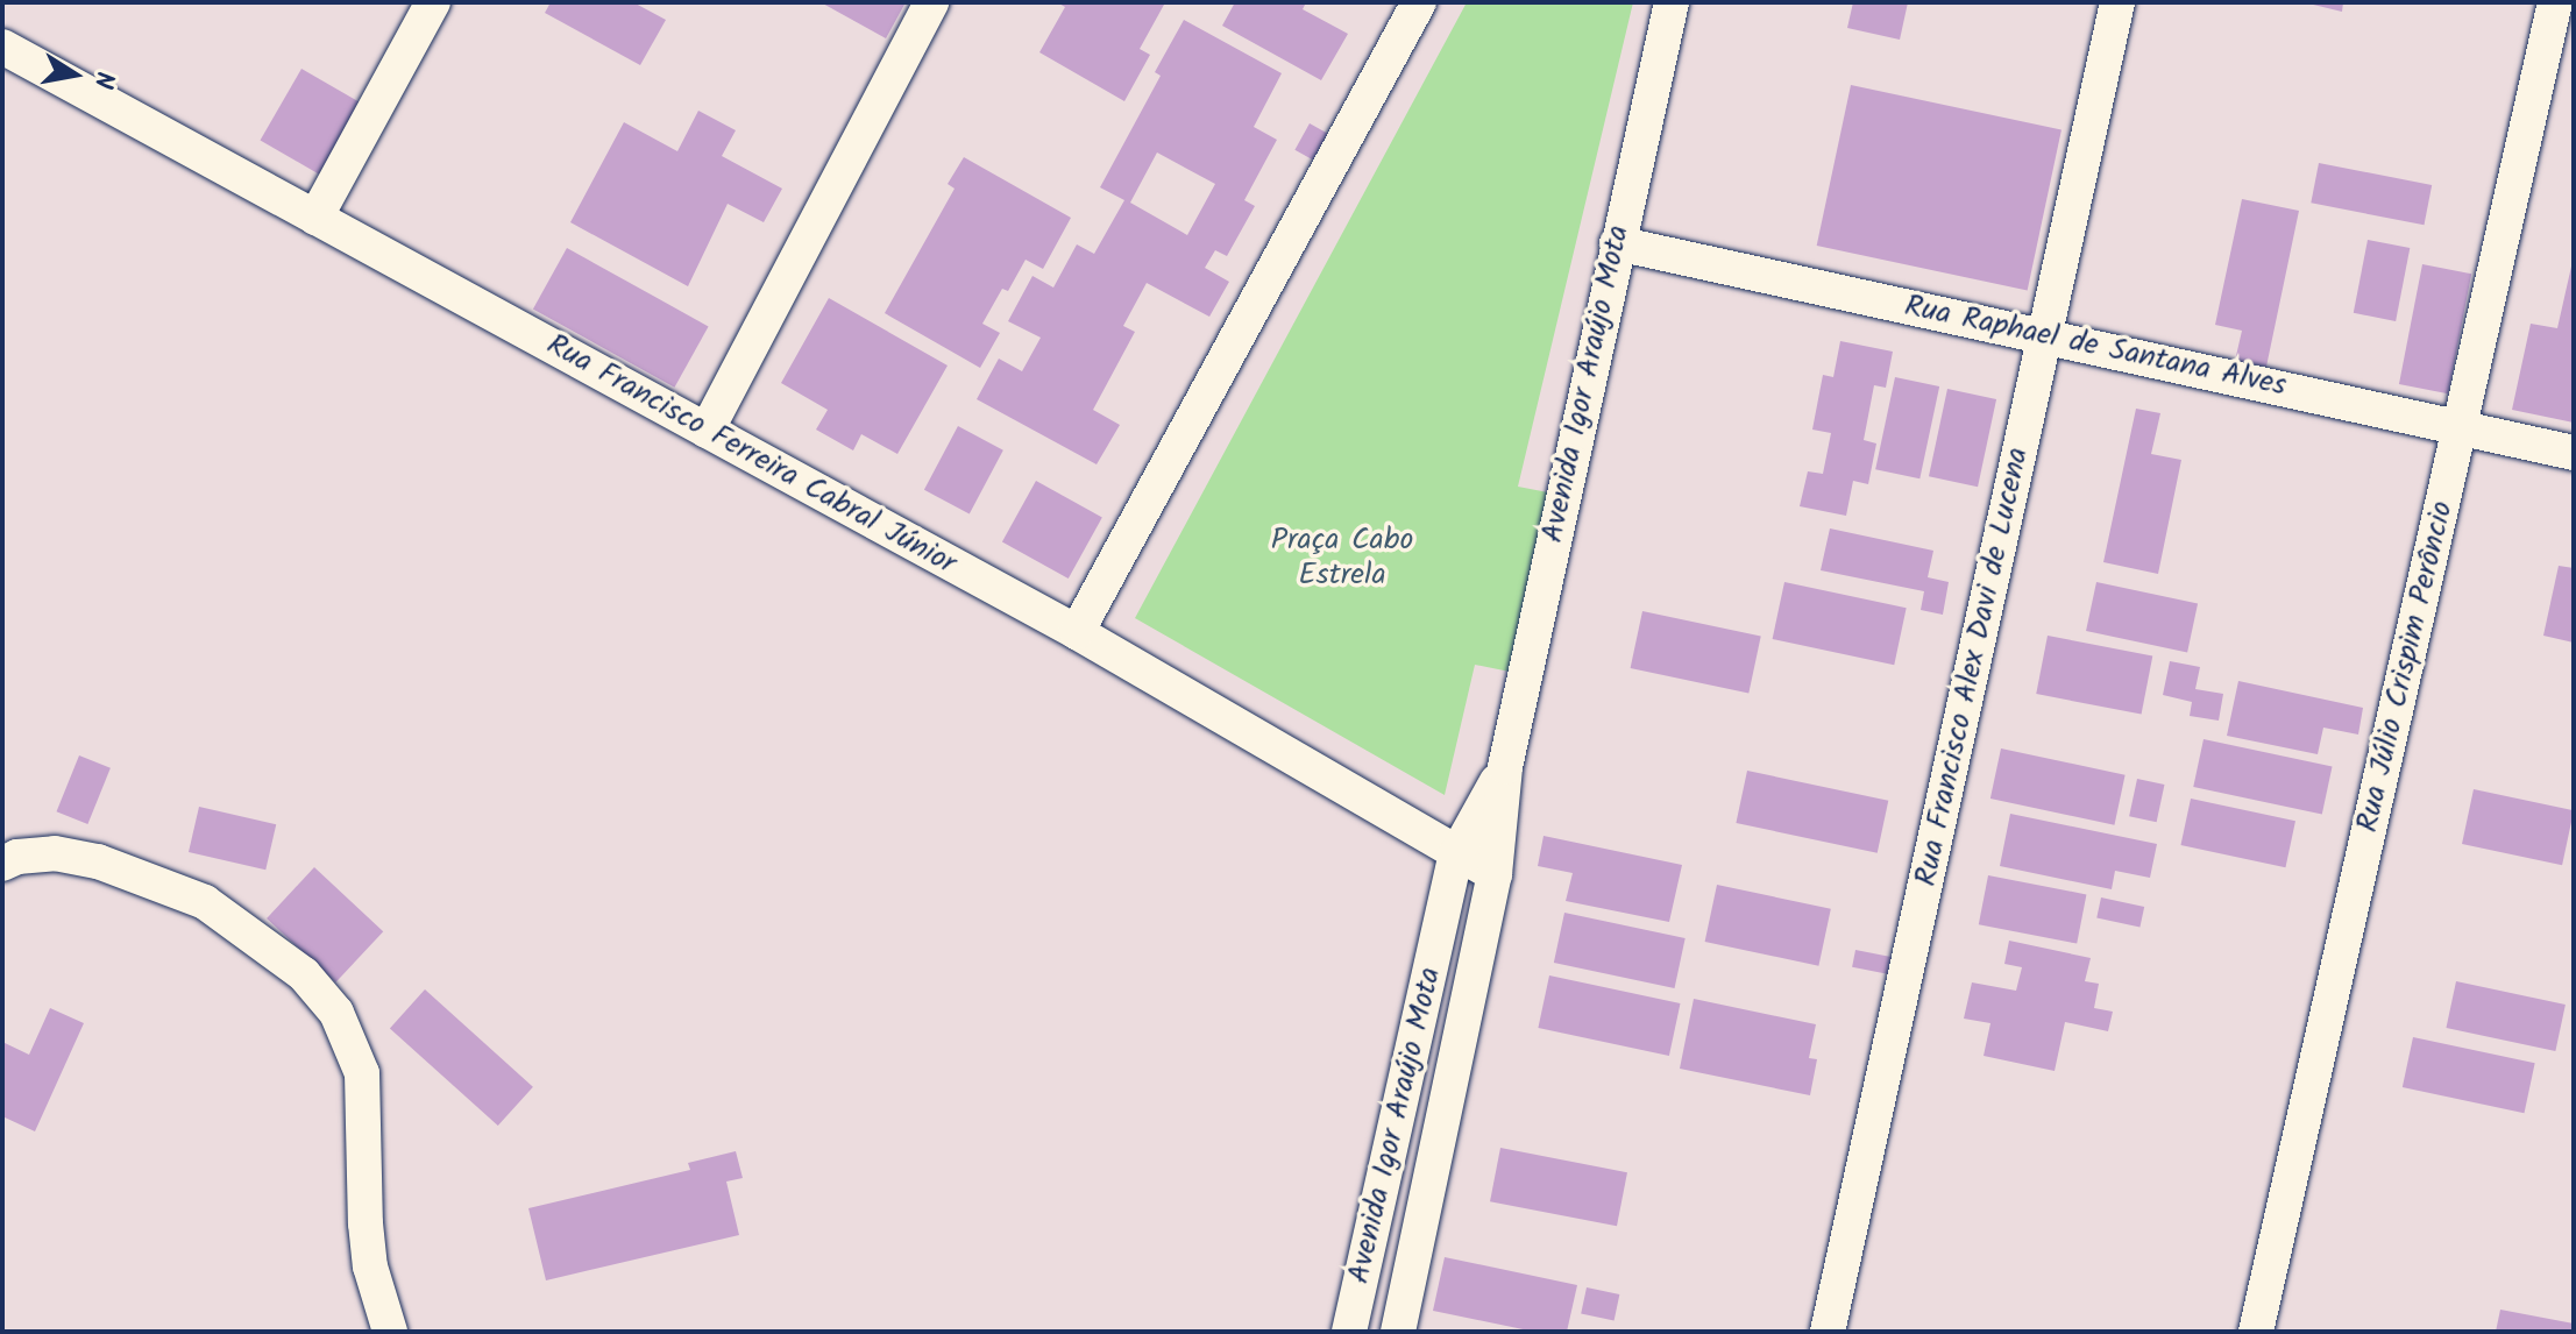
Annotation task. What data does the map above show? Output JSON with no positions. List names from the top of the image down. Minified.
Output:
{"streets":{"street":["Rua Raphael de Santana Alves","Avenida Igor Araújo Mota","Rua Francisco Ferreira Cabral Júnior","Rua Francisco Alex Davi de Lucena","Rua Júlio Crispim Perôncio"]},"crossings":[["Rua Raphael de Santana Alves","Avenida Igor Araújo Mota"],["Rua Raphael de Santana Alves","Rua Francisco Alex Davi de Lucena"],["Rua Raphael de Santana Alves","Rua Júlio Crispim Perôncio"],["Avenida Igor Araújo Mota","Rua Francisco Ferreira Cabral Júnior"]],"parks":["Praça Cabo Estrela"],"north":"right"}
